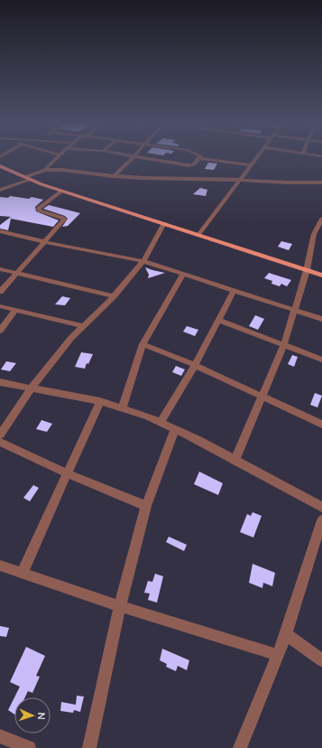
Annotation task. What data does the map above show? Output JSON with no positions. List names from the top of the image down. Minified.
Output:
{"north":"right"}
